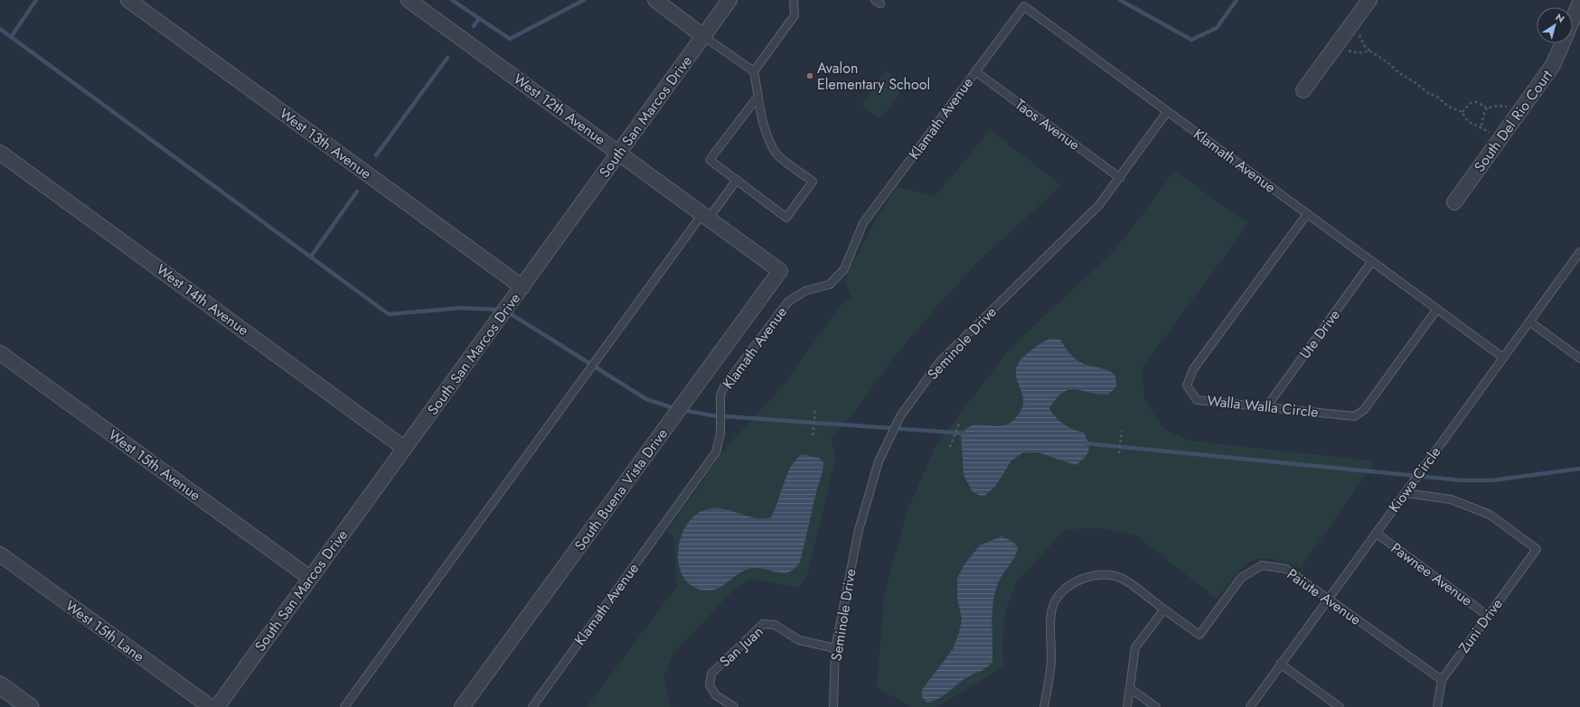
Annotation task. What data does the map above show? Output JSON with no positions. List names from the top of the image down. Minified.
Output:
{"streets":{"street":["West 12th Avenue","South San Marcos Drive","South Del Rio Court","West 13th Avenue","West 14th Avenue","West 15th Avenue","South Buena Vista Drive","West 15th Lane"],"lane":["Klamath Avenue","Taos Avenue","Ute Drive","Seminole Drive","Walla Walla Circle","Kiowa Circle","Pawnee Avenue","Paiute Avenue","Zuni Drive","San Juan"]},"crossings":[["West 12th Avenue","South San Marcos Drive"],["West 12th Avenue","South Buena Vista Drive"],["South San Marcos Drive","West 13th Avenue"],["South San Marcos Drive","West 14th Avenue"],["South San Marcos Drive","West 15th Avenue"],["Klamath Avenue","Taos Avenue"],["Klamath Avenue","Ute Drive"],["Klamath Avenue","Seminole Drive"],["Klamath Avenue","Walla Walla Circle"],["Klamath Avenue","Kiowa Circle"],["Taos Avenue","Seminole Drive"],["Ute Drive","Walla Walla Circle"],["Seminole Drive","San Juan"],["Kiowa Circle","Pawnee Avenue"],["Kiowa Circle","Paiute Avenue"],["Kiowa Circle","Zuni Drive"],["Pawnee Avenue","Zuni Drive"],["Paiute Avenue","Zuni Drive"]],"places":["Avalon Elementary School"],"north":"top right"}
